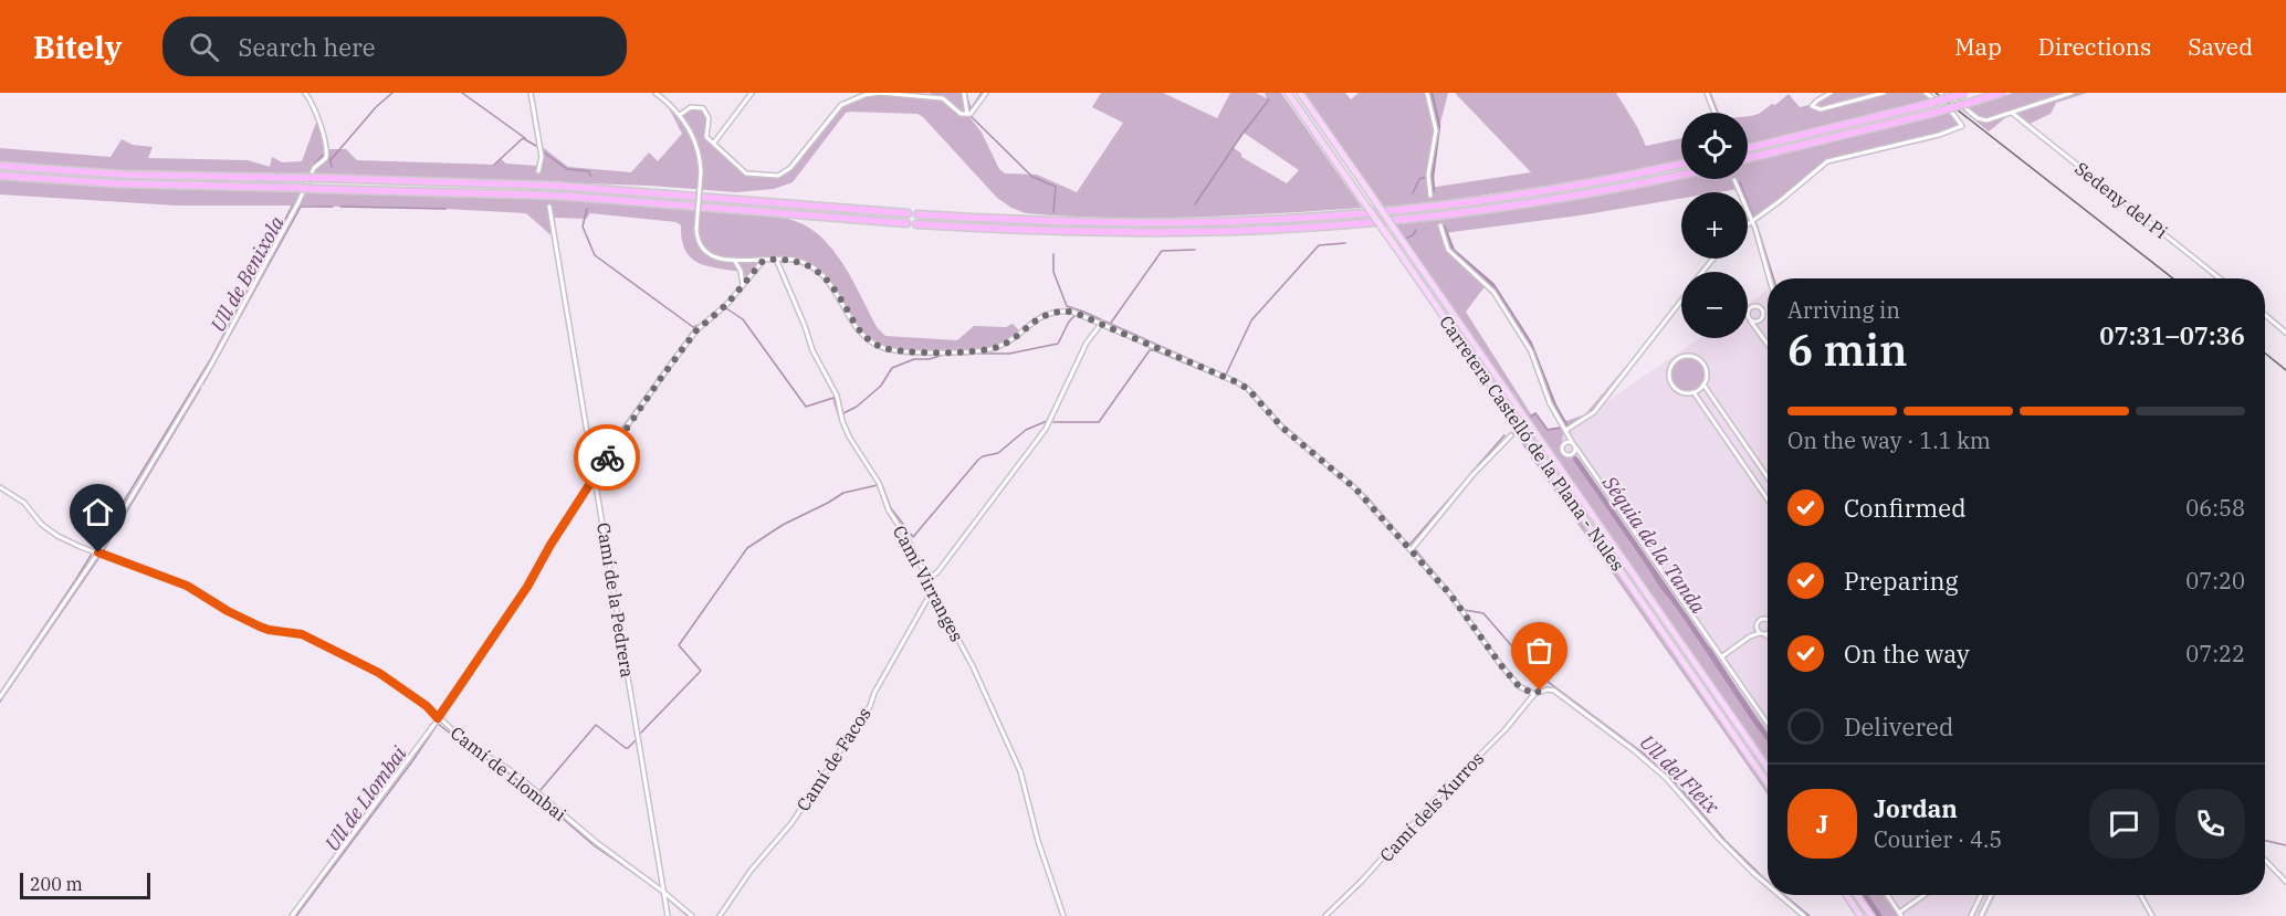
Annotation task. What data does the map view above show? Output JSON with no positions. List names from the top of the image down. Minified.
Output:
{"streets":{"main road":["Carretera Castelló de la Plana - Nules"],"street":["Sedeny del Pi","Camí Virranges","Camí de la Pedrera","Camí de Facos","Camí de Llombai","Camí dels Xurros"]},"crossings":[["Camí Virranges","Camí de Facos"],["Camí de la Pedrera","Camí de Llombai"]],"water":["Ull de Benixola","Séquia de la Tanda","Ull del Fleix","Ull de Llombai"],"scale_bar":"200 m","page":{"header":"Bitely","search":"Search here","nav":["Map","Directions","Saved"],"map_buttons":["+","−"],"heading":["6 min","Arriving in","07:31–07:36"],"panel":["Jordan","Courier · 4.5"],"bar":"On the way · 1.1 km","list":[["Confirmed","06:58"],["Preparing","07:20"],["On the way","07:22"],"Delivered"],"round":"J","scale":"200 m"}}
